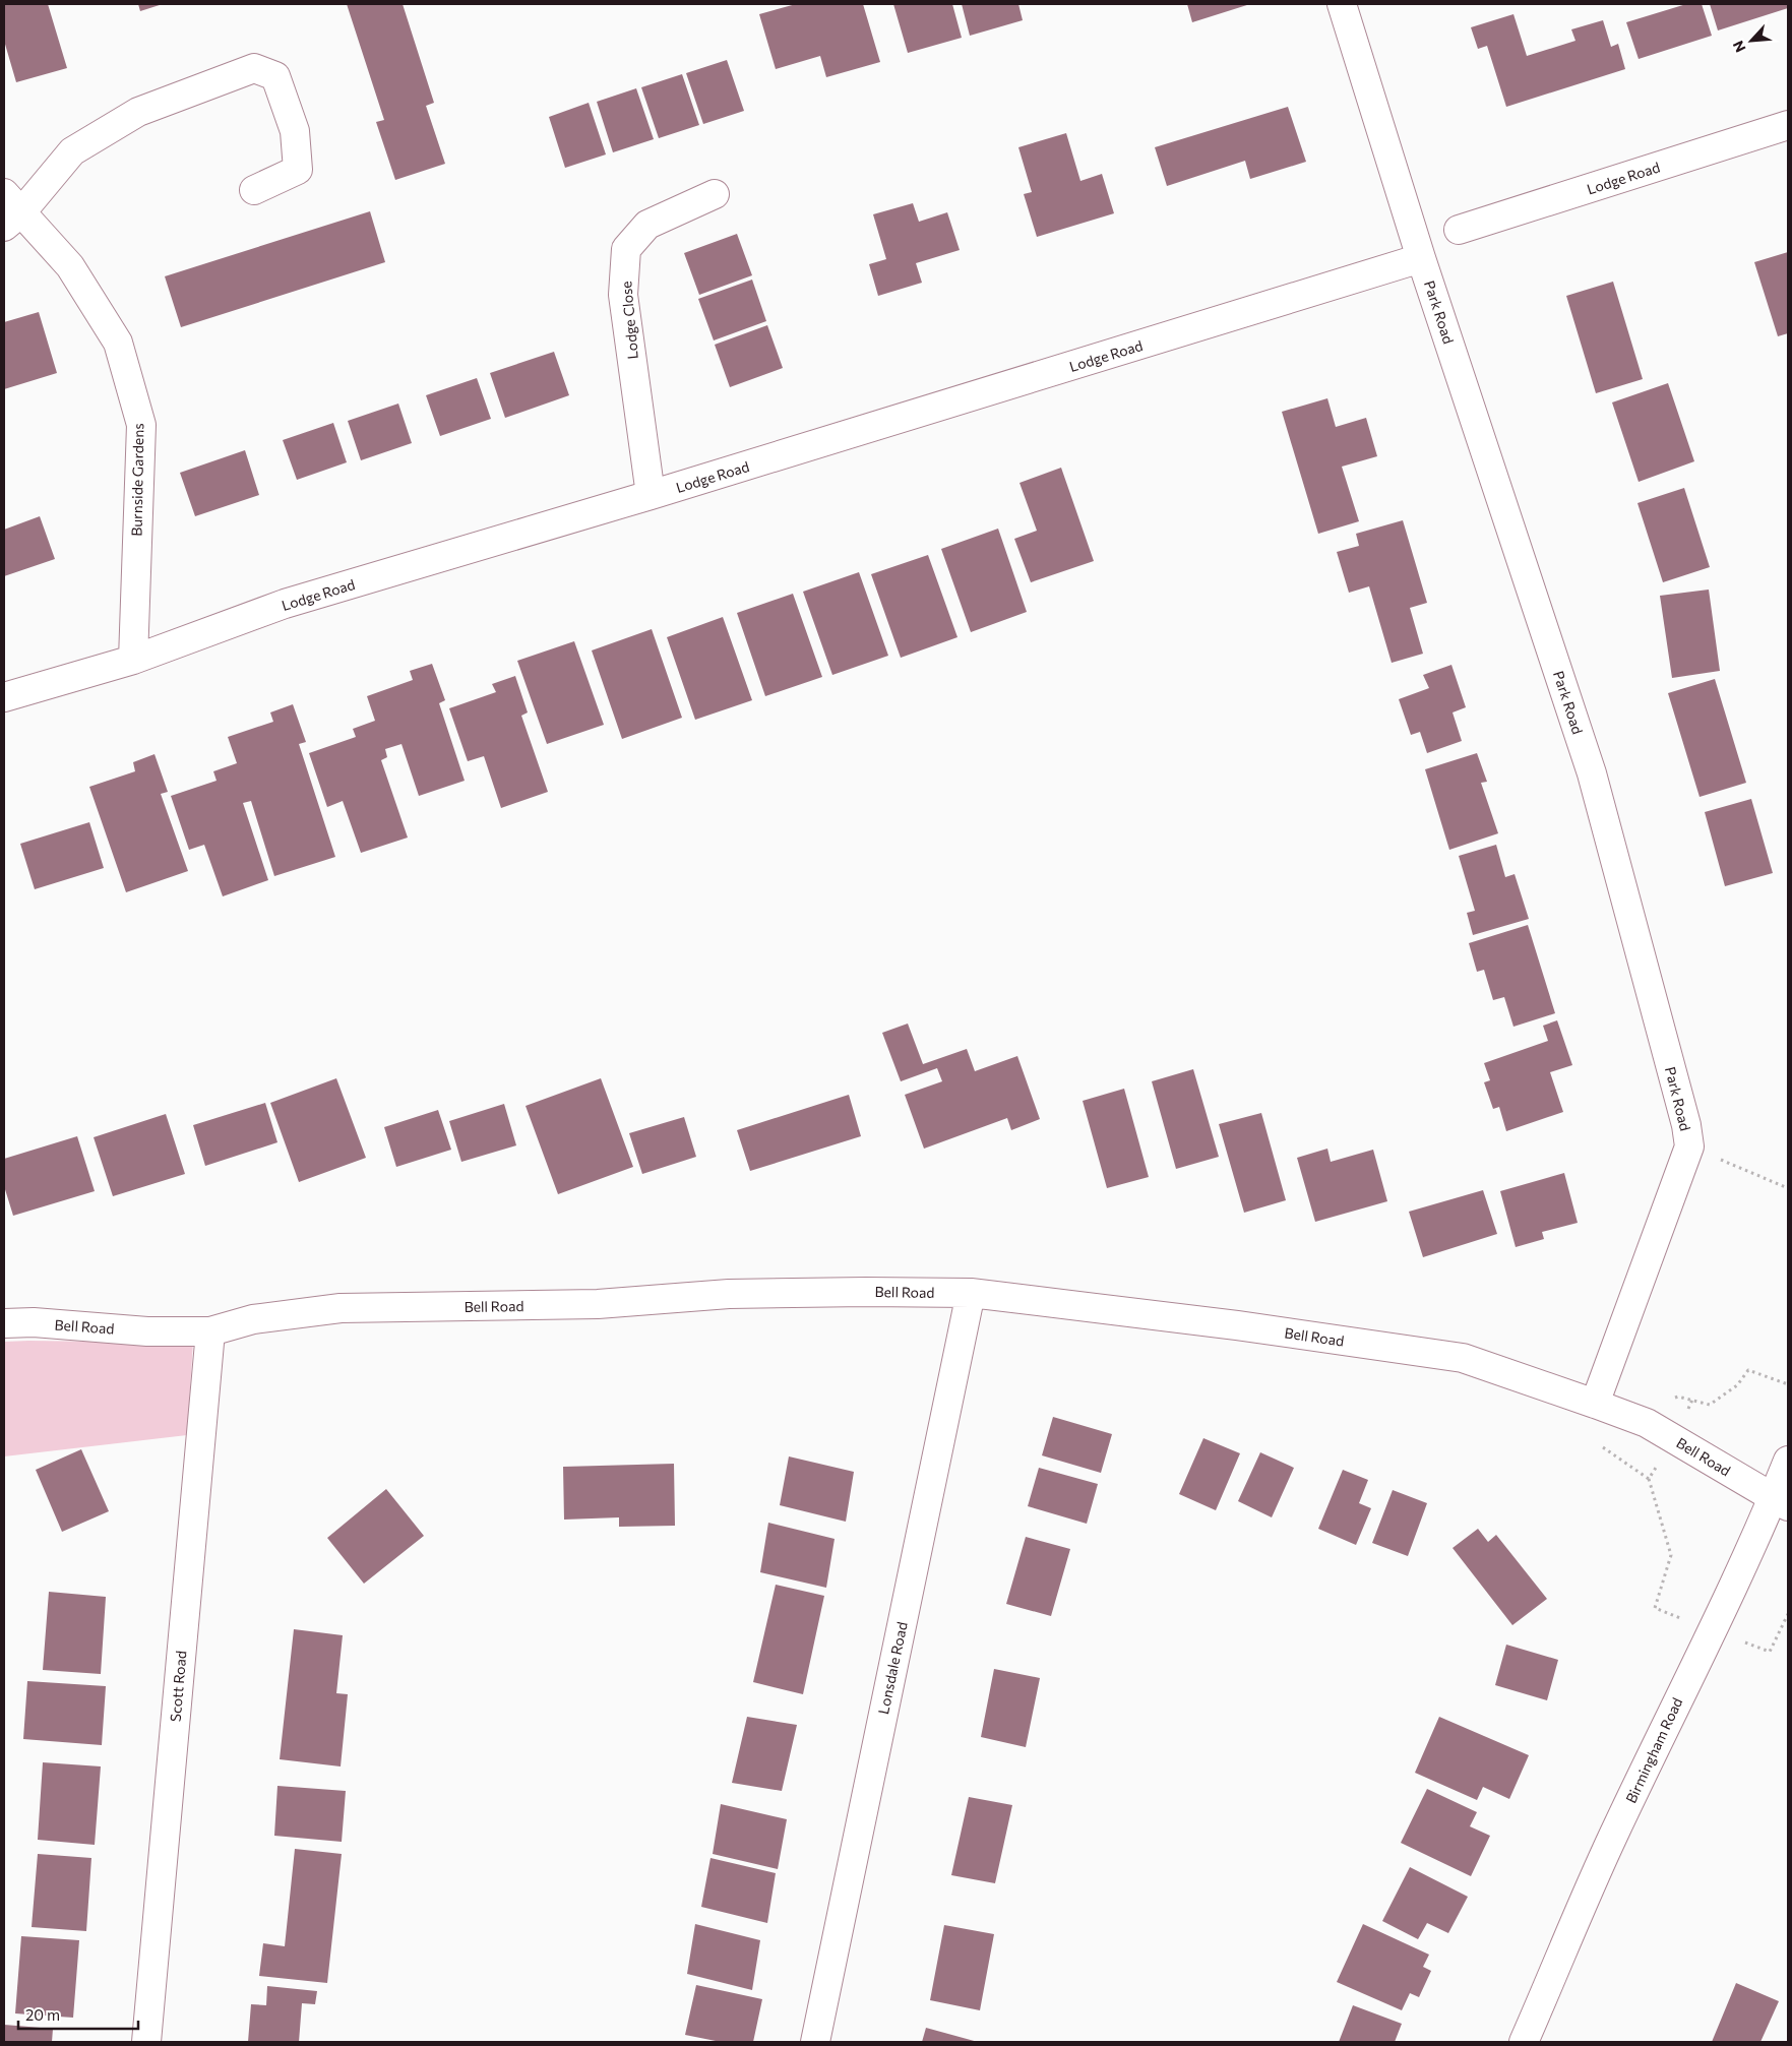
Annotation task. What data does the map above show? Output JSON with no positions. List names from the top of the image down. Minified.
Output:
{"streets":{"main road":["Lodge Road","Park Road","Lodge Close","Burnside Gardens","Bell Road","Lonsdale Road","Scott Road","Birmingham Road"]},"crossings":[["Lodge Road","Park Road"],["Lodge Road","Lodge Close"],["Lodge Road","Burnside Gardens"],["Park Road","Bell Road"],["Bell Road","Lonsdale Road"],["Bell Road","Scott Road"],["Bell Road","Birmingham Road"]],"scale_bar":"20 m","north":"bottom left"}
